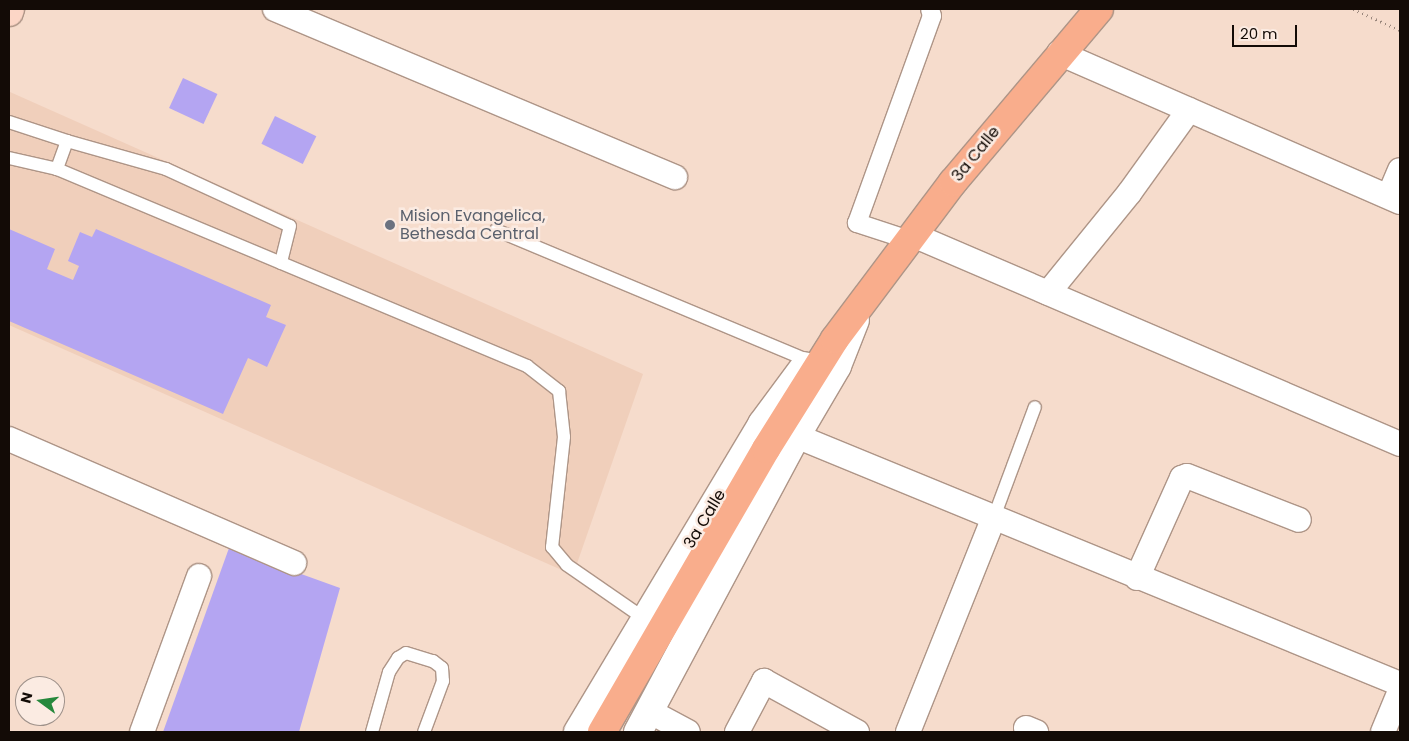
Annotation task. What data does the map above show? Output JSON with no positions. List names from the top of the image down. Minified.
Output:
{"streets":{"main road":["3a Calle"]},"places":["Mision Evangelica, Bethesda Central"],"scale_bar":"20 m","north":"left"}
